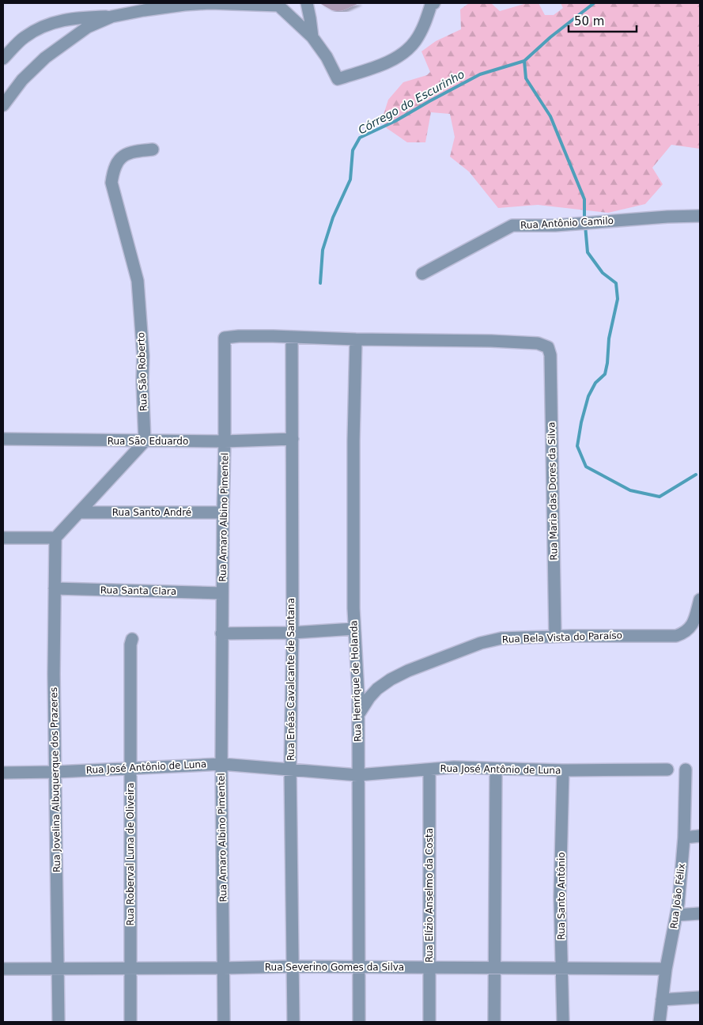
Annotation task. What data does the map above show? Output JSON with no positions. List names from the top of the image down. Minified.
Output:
{"streets":{"street":["Rua Antônio Camilo","Rua São Roberto","Rua São Eduardo","Rua Maria das Dores da Silva","Rua Santo André","Rua Amaro Albino Pimentel","Rua Santa Clara","Rua Bela Vista do Paraíso","Rua Enéas Cavalcante de Santana","Rua Henrique de Holanda","Rua José Antônio de Luna","Rua Jovelina Albuquerque dos Prazeres","Rua Roberval Luna de Oliveira","Rua Elízio Anselmo da Costa","Rua Santo Antônio","Rua João Félix","Rua Severino Gomes da Silva"]},"crossings":[["Rua São Roberto","Rua São Eduardo"],["Rua São Eduardo","Rua Amaro Albino Pimentel"],["Rua São Eduardo","Rua Enéas Cavalcante de Santana"],["Rua Maria das Dores da Silva","Rua Amaro Albino Pimentel"],["Rua Maria das Dores da Silva","Rua Bela Vista do Paraíso"],["Rua Santo André","Rua Amaro Albino Pimentel"],["Rua Amaro Albino Pimentel","Rua Santa Clara"],["Rua Amaro Albino Pimentel","Rua Enéas Cavalcante de Santana"],["Rua Amaro Albino Pimentel","Rua Henrique de Holanda"],["Rua Amaro Albino Pimentel","Rua José Antônio de Luna"],["Rua Amaro Albino Pimentel","Rua Severino Gomes da Silva"],["Rua Santa Clara","Rua Jovelina Albuquerque dos Prazeres"],["Rua Bela Vista do Paraíso","Rua Henrique de Holanda"],["Rua Enéas Cavalcante de Santana","Rua José Antônio de Luna"],["Rua Enéas Cavalcante de Santana","Rua Severino Gomes da Silva"],["Rua Henrique de Holanda","Rua José Antônio de Luna"],["Rua Henrique de Holanda","Rua Severino Gomes da Silva"],["Rua José Antônio de Luna","Rua Jovelina Albuquerque dos Prazeres"],["Rua José Antônio de Luna","Rua Roberval Luna de Oliveira"],["Rua José Antônio de Luna","Rua Elízio Anselmo da Costa"],["Rua José Antônio de Luna","Rua Santo Antônio"],["Rua Jovelina Albuquerque dos Prazeres","Rua Severino Gomes da Silva"],["Rua Roberval Luna de Oliveira","Rua Severino Gomes da Silva"],["Rua Elízio Anselmo da Costa","Rua Severino Gomes da Silva"],["Rua Santo Antônio","Rua Severino Gomes da Silva"],["Rua João Félix","Rua Severino Gomes da Silva"]],"water":["Córrego do Escurinho"],"scale_bar":"50 m"}
